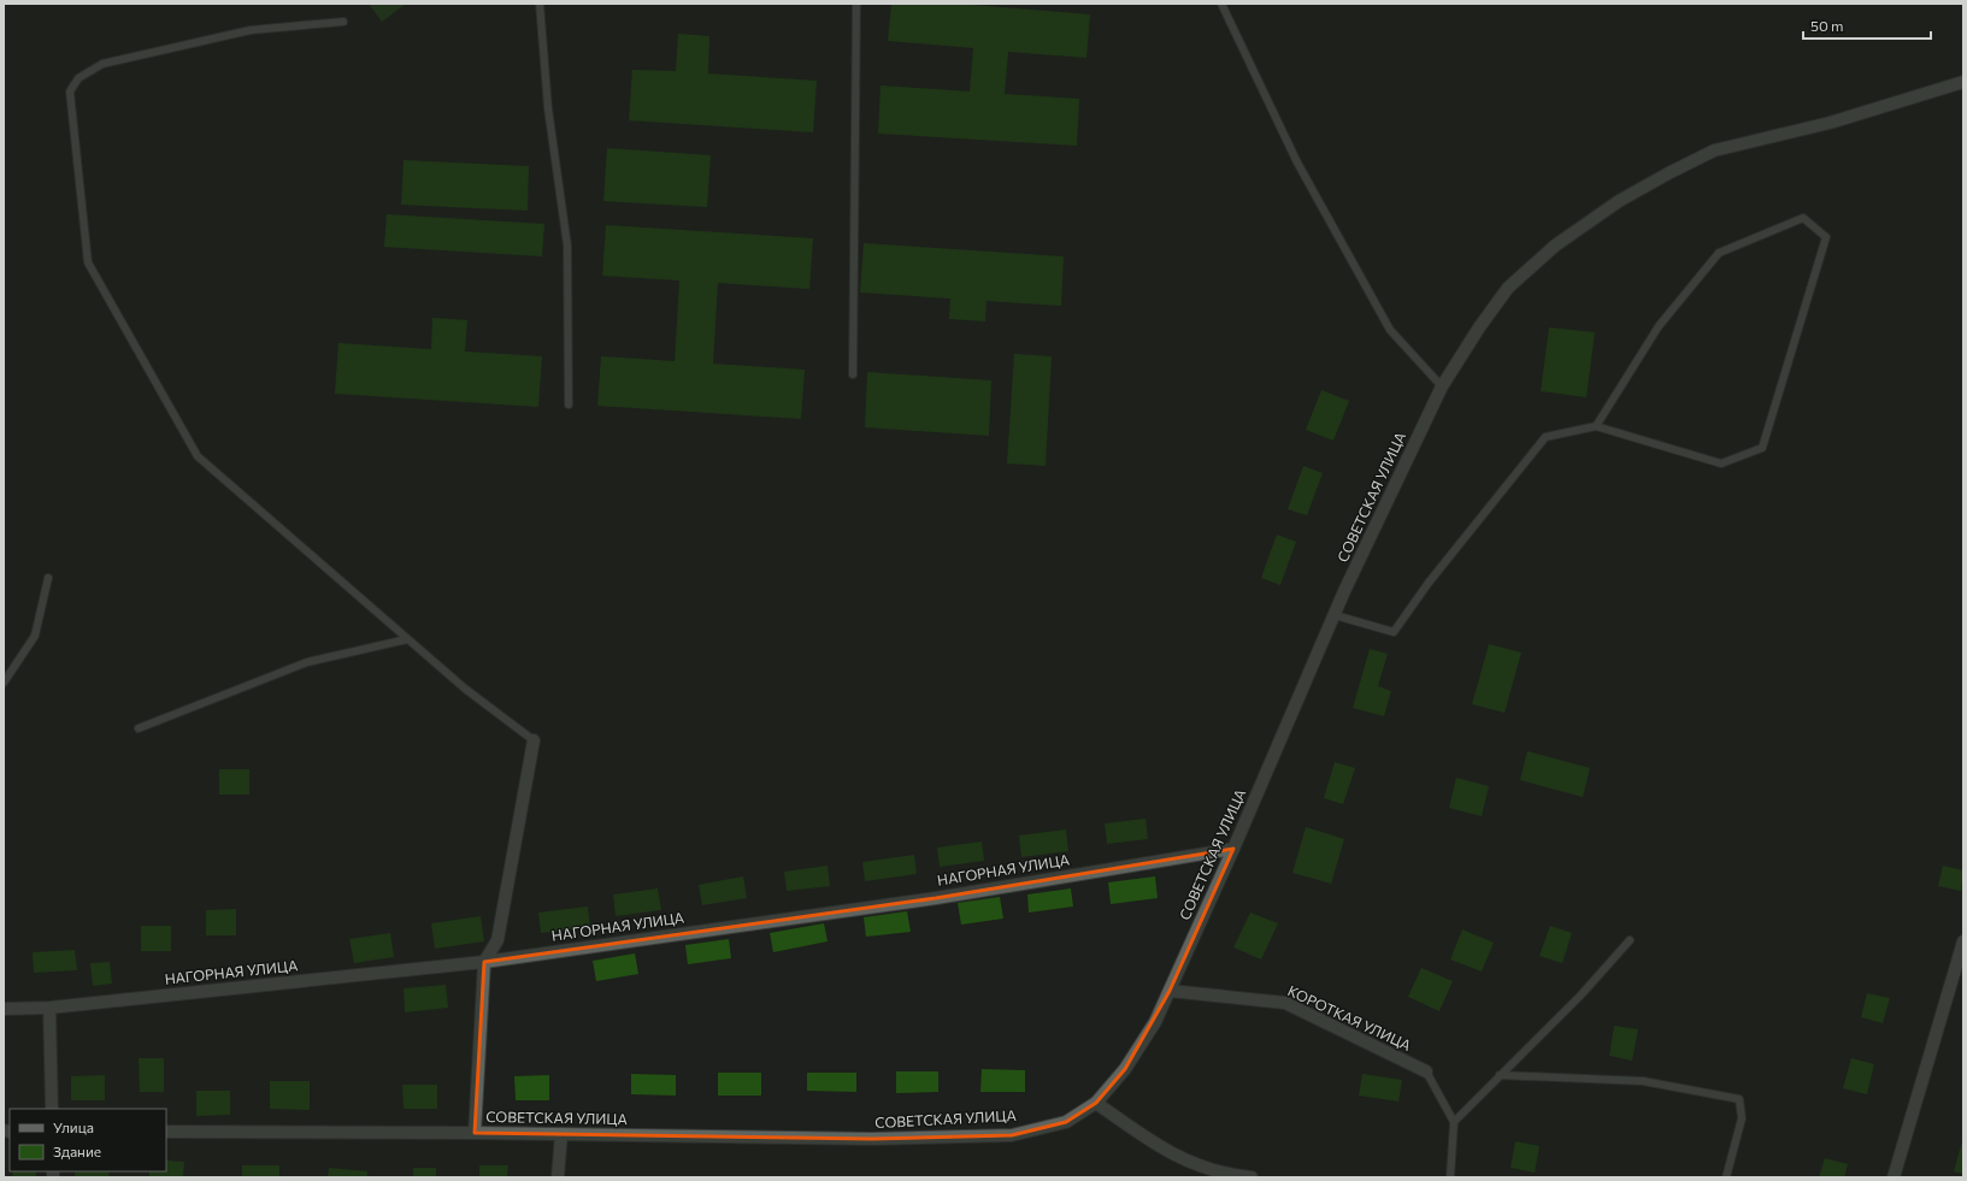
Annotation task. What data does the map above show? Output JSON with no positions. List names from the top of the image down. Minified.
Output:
{"streets":{"street":["СОВЕТСКАЯ УЛИЦА","НАГОРНАЯ УЛИЦА","КОРОТКАЯ УЛИЦА"]},"crossings":[["СОВЕТСКАЯ УЛИЦА","НАГОРНАЯ УЛИЦА"],["СОВЕТСКАЯ УЛИЦА","КОРОТКАЯ УЛИЦА"]],"legend":["Улица","Здание"],"scale_bar":"50 m"}
